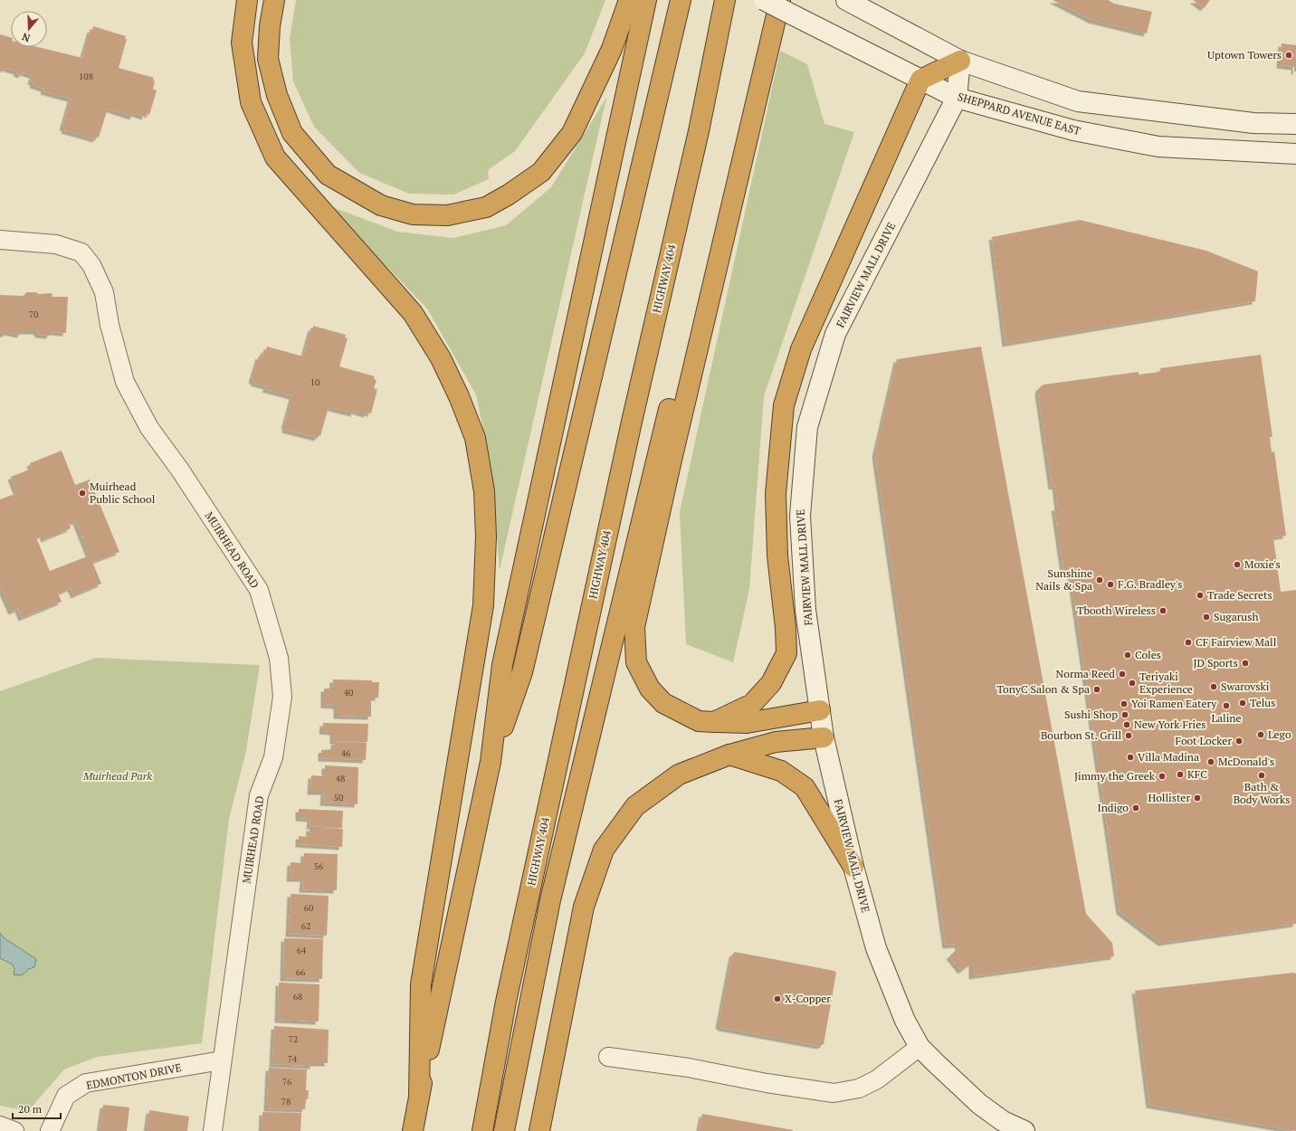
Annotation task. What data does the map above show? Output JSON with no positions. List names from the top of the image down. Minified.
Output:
{"streets":{"highway":["HIGHWAY 404"],"street":["SHEPPARD AVENUE EAST","FAIRVIEW MALL DRIVE","MUIRHEAD ROAD","EDMONTON DRIVE"]},"crossings":[["SHEPPARD AVENUE EAST","FAIRVIEW MALL DRIVE"],["MUIRHEAD ROAD","EDMONTON DRIVE"]],"parks":["Muirhead Park"],"places":["Uptown Towers","Muirhead Public School","Moxie's","Sunshine Nails & Spa","F.G. Bradley's","Trade Secrets","Tbooth Wireless","Sugarush","CF Fairview Mall","Coles","JD Sports","Norma Reed","Teriyaki Experience","Swarovski","TonyC Salon & Spa","Telus","Yoi Ramen Eatery","Laline","Sushi Shop","New York Fries","Lego","Bourbon St. Grill","Foot Locker","Villa Madina","McDonald's","KFC","Bath & Body Works","Jimmy the Greek","Hollister","Indigo","X-Copper"],"house_numbers":["108","70","10","40","46","48","50","56","60","62","64","66","68","72","74","76","78"],"scale_bar":"20 m","north":"bottom"}
